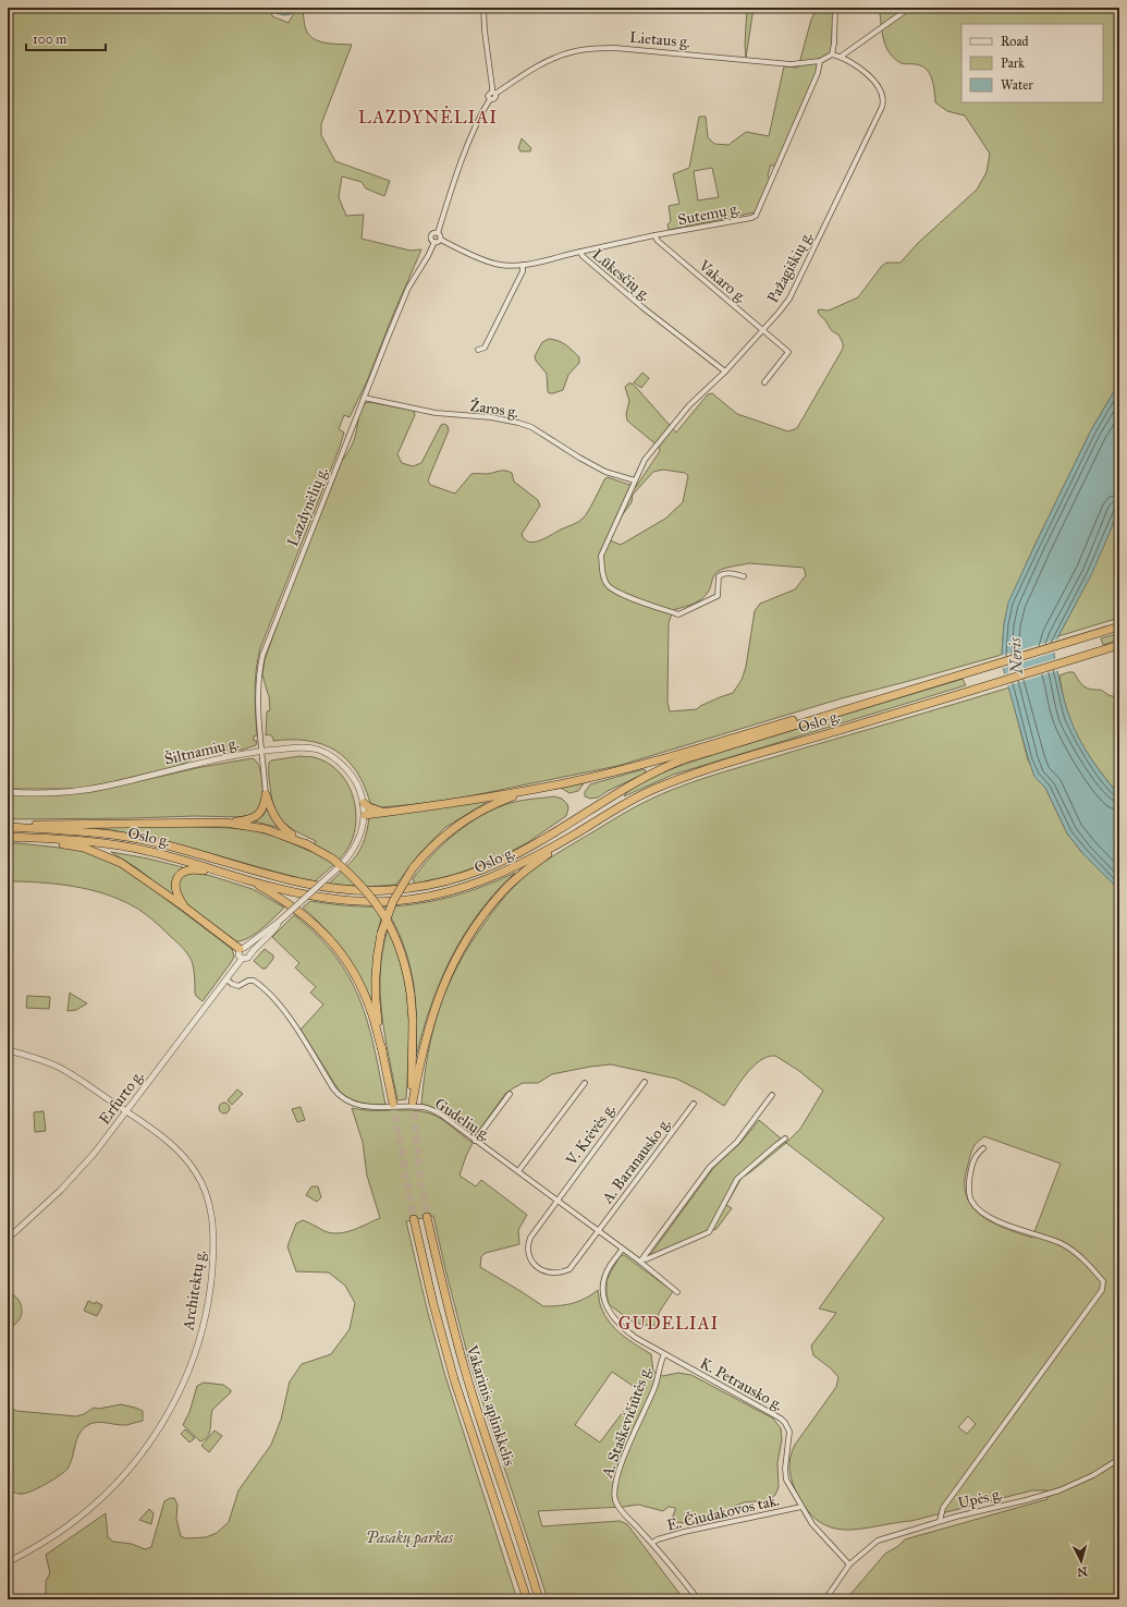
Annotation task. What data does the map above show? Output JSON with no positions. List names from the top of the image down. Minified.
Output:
{"streets":{"highway":["Oslo g.","Vakarinis aplinkkelis"],"street":["Lietaus g.","Sutemų g.","Pažagiškių g.","Lūkesčių g.","Vakaro g.","Žaros g.","Lazdynėlių g.","Šiltnamių g.","Erfurto g.","Gudelių g.","V. Krėvės g.","A. Baranausko g.","Architektų g.","K. Petrausko g.","A. Staškevičiūtės g.","Upės g.","E. Čiudakovos tak."]},"crossings":[["Lietaus g.","Sutemų g."],["Lietaus g.","Pažagiškių g."],["Sutemų g.","Lūkesčių g."],["Sutemų g.","Vakaro g."],["Pažagiškių g.","Lūkesčių g."],["Pažagiškių g.","Vakaro g."],["Pažagiškių g.","Žaros g."],["Lūkesčių g.","Lazdynėlių g."],["Žaros g.","Lazdynėlių g."],["Lazdynėlių g.","Šiltnamių g."],["Erfurto g.","Gudelių g."],["Erfurto g.","Architektų g."],["Gudelių g.","V. Krėvės g."],["Gudelių g.","A. Baranausko g."],["Gudelių g.","K. Petrausko g."],["V. Krėvės g.","A. Baranausko g."],["K. Petrausko g.","A. Staškevičiūtės g."],["K. Petrausko g.","Upės g."],["K. Petrausko g.","E. Čiudakovos tak."],["A. Staškevičiūtės g.","E. Čiudakovos tak."]],"districts":["LAZDYNĖLIAI","GUDELIAI"],"water":["Neris"],"parks":["Pasakų parkas"],"legend":["Road","Park","Water"],"scale_bar":"100 m","north":"bottom"}
